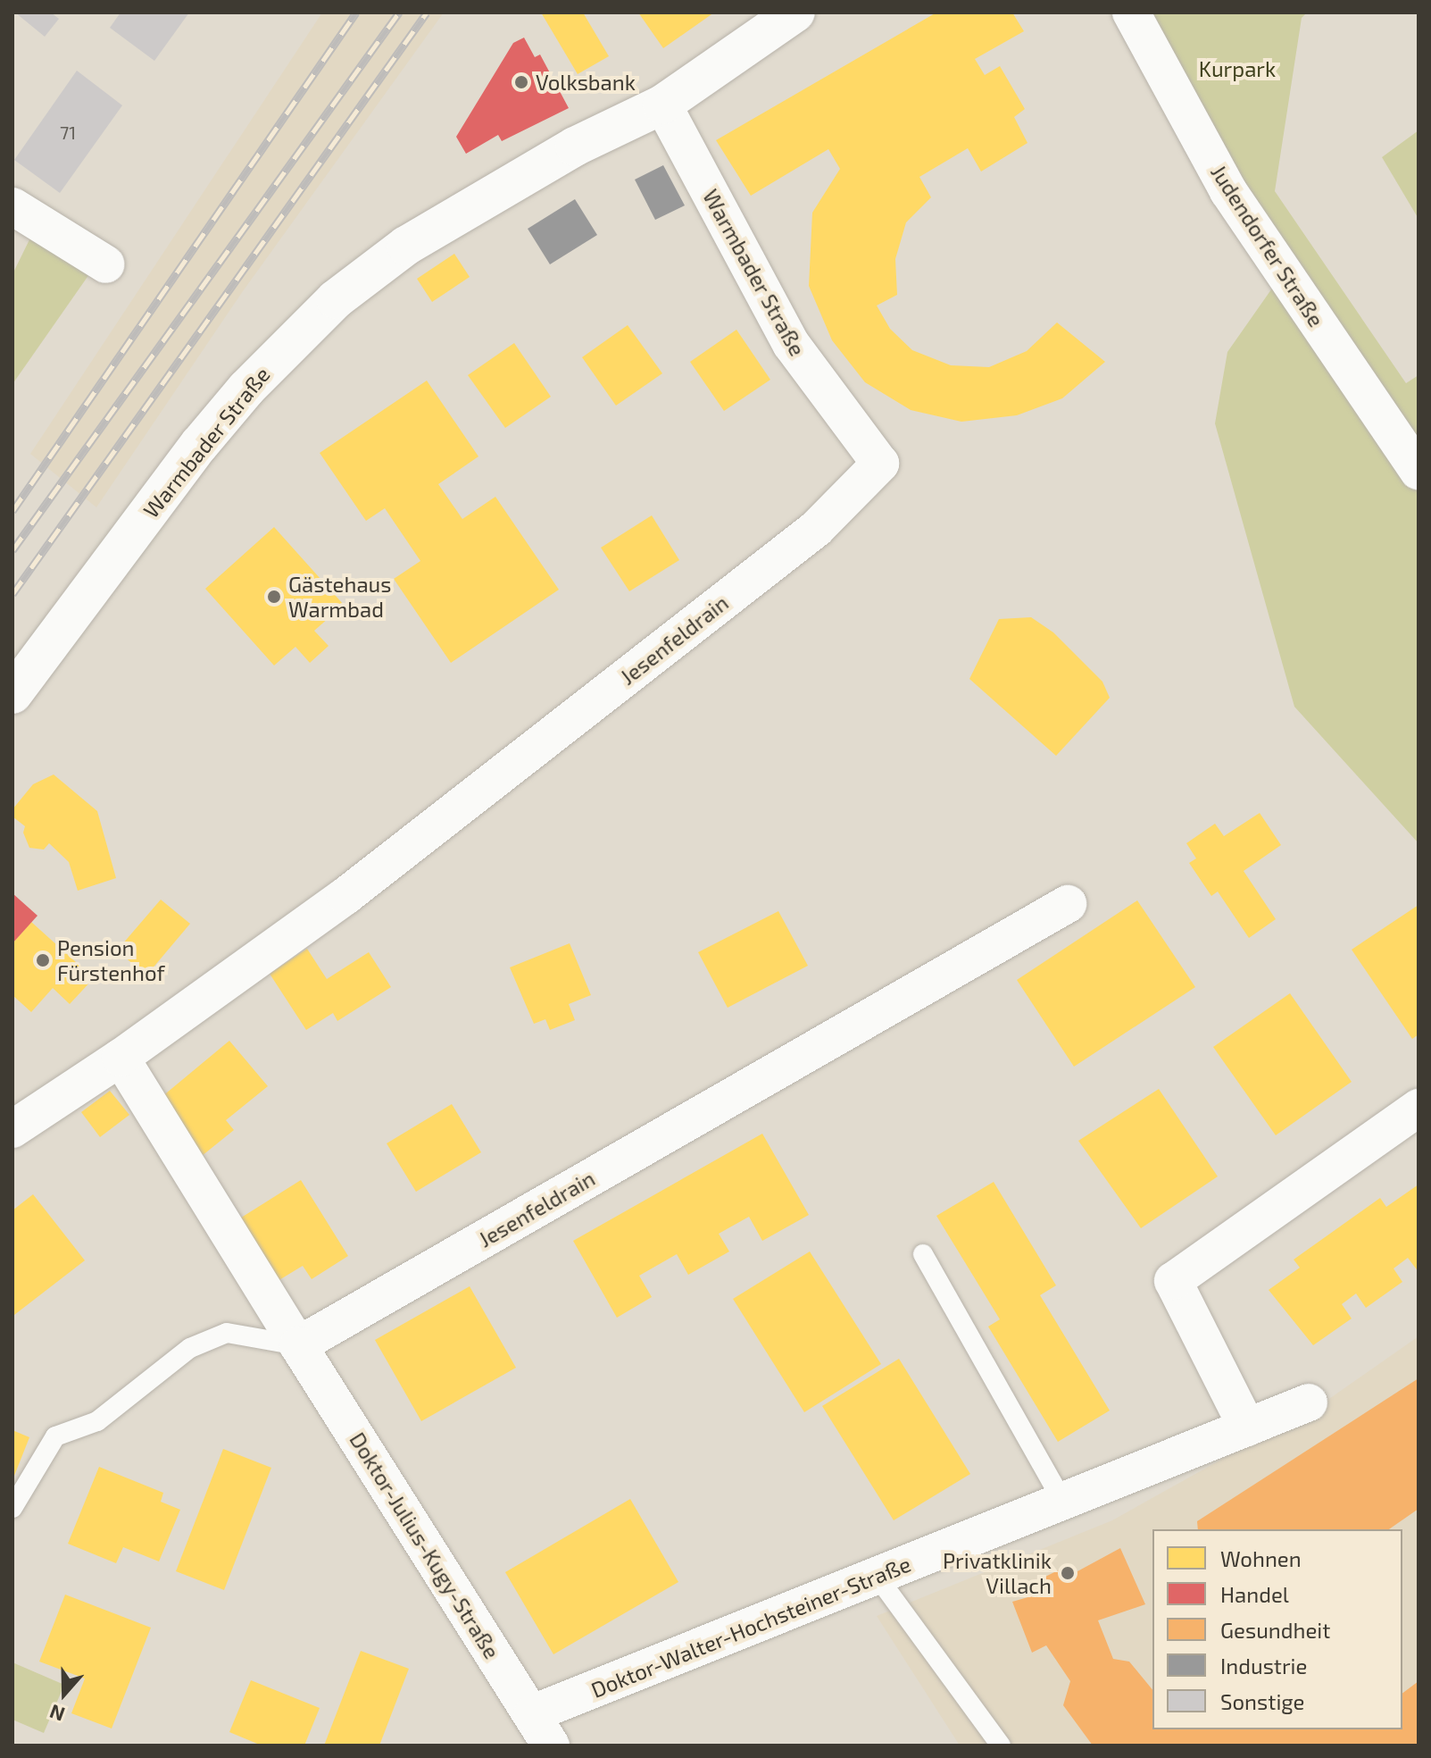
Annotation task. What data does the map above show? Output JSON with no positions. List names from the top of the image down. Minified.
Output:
{"streets":{"street":["Judendorfer Straße","Warmbader Straße","Jesenfeldrain","Doktor-Julius-Kugy-Straße","Doktor-Walter-Hochsteiner-Straße"]},"crossings":[["Warmbader Straße","Jesenfeldrain"],["Jesenfeldrain","Doktor-Julius-Kugy-Straße"],["Doktor-Julius-Kugy-Straße","Doktor-Walter-Hochsteiner-Straße"]],"parks":["Kurpark"],"places":["Volksbank","Gästehaus Warmbad","Pension Fürstenhof","Privatklinik Villach"],"house_numbers":["71"],"legend":["Wohnen","Handel","Gesundheit","Industrie","Sonstige"],"north":"bottom"}
